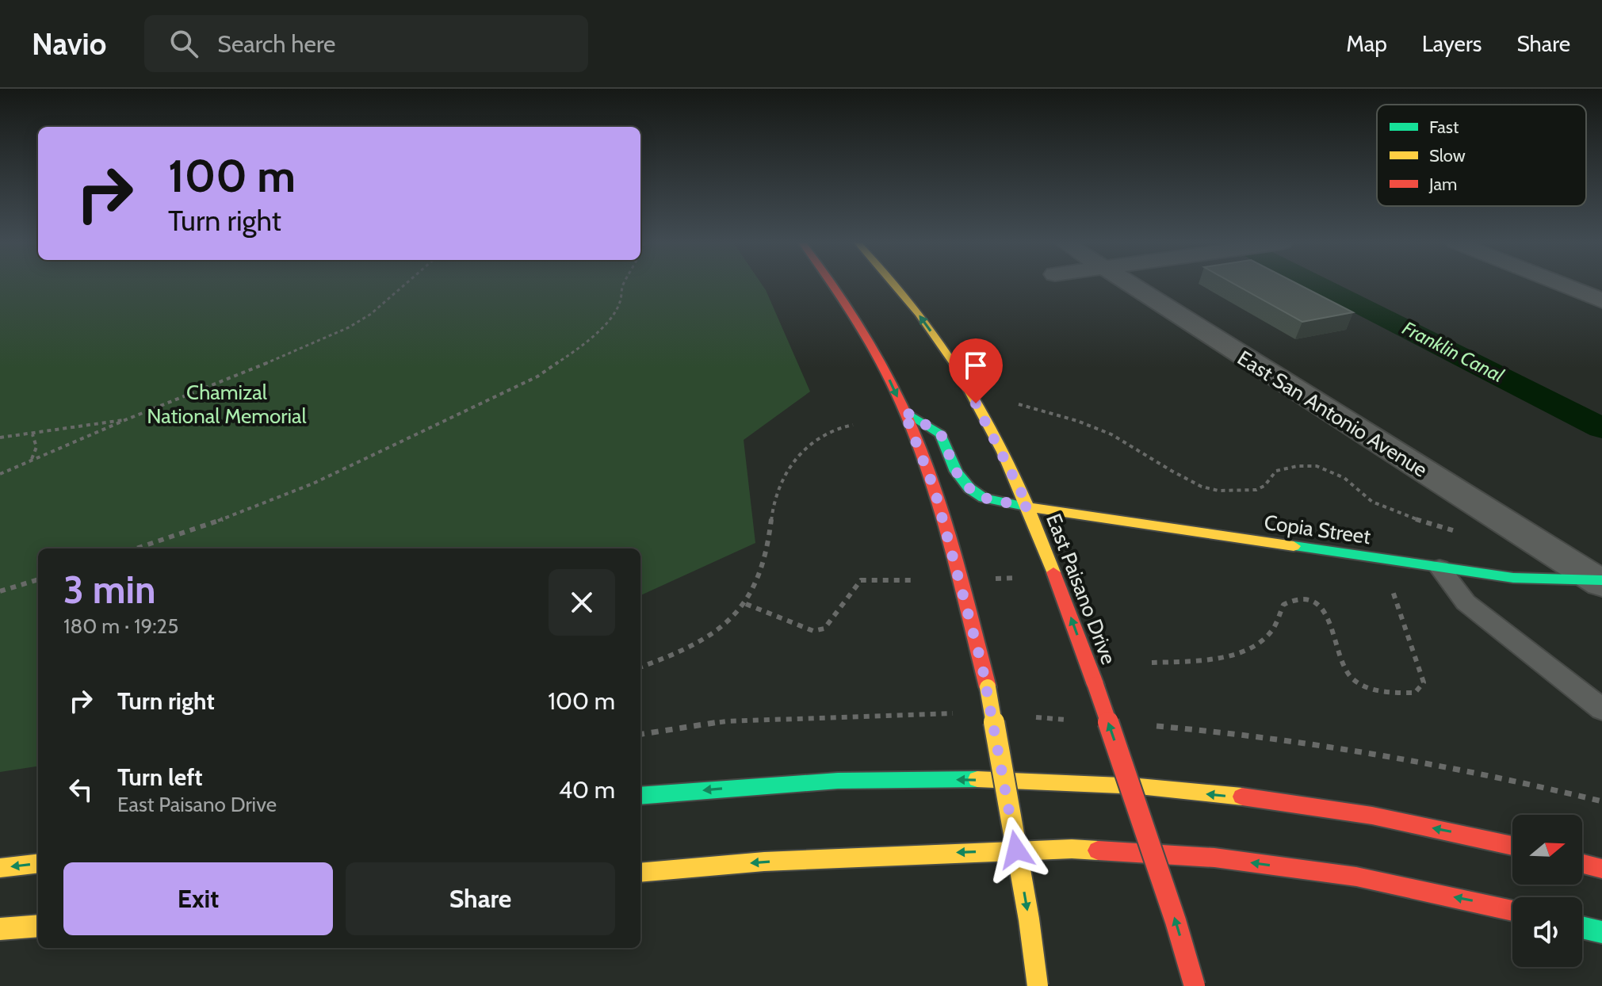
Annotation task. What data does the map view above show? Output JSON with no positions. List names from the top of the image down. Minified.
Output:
{"streets":{"main road":["Copia Street","East Paisano Drive"],"street":["East San Antonio Avenue"]},"crossings":[["East San Antonio Avenue","Copia Street"],["Copia Street","East Paisano Drive"]],"water":["Franklin Canal"],"parks":["Chamizal National Memorial"],"legend":["Fast","Slow","Jam"],"north":"right","page":{"header":"Navio","search":"Search here","nav":["Map","Layers","Share"],"turn":["100 m","Turn right"],"heading":["3 min","180 m · 19:25"],"list":[{"name":"Turn right","value":"100 m"},{"name":"Turn left","note":"East Paisano Drive","value":"40 m"}],"buttons":["Exit","Share"]}}
